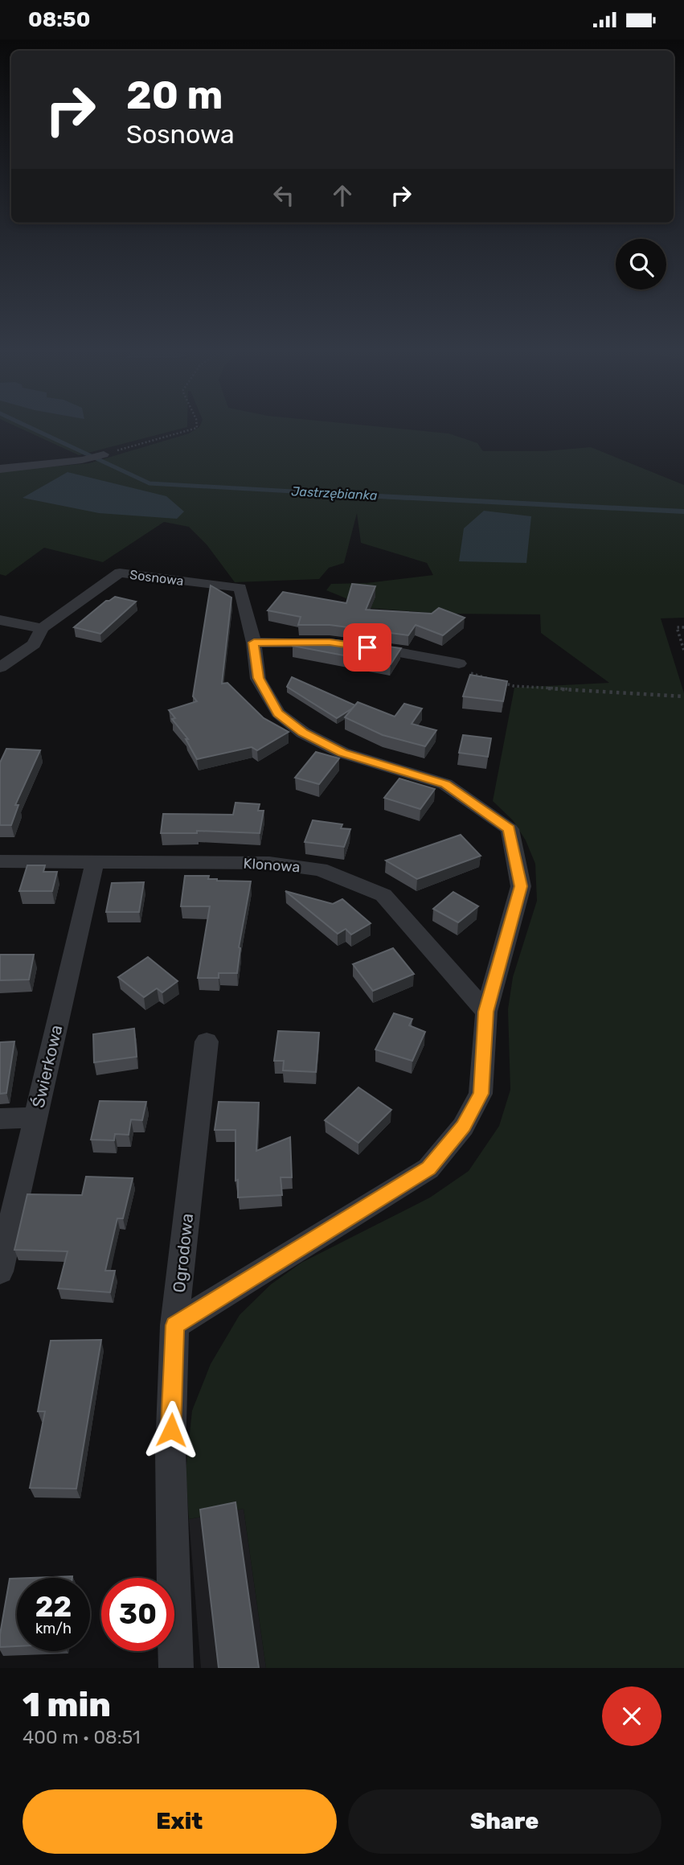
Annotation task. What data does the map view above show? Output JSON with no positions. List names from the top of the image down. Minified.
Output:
{"streets":{"street":["Sosnowa","Klonowa","Świerkowa","Ogrodowa"]},"crossings":[["Sosnowa","Klonowa"],["Sosnowa","Ogrodowa"],["Klonowa","Świerkowa"]],"water":["Jastrzębianka"],"page":{"status":"08:50","turn":["20 m","Sosnowa"],"speed":"22 km/h","limit":"30","heading":["1 min","400 m · 08:51"],"buttons":["Exit","Share"]}}
